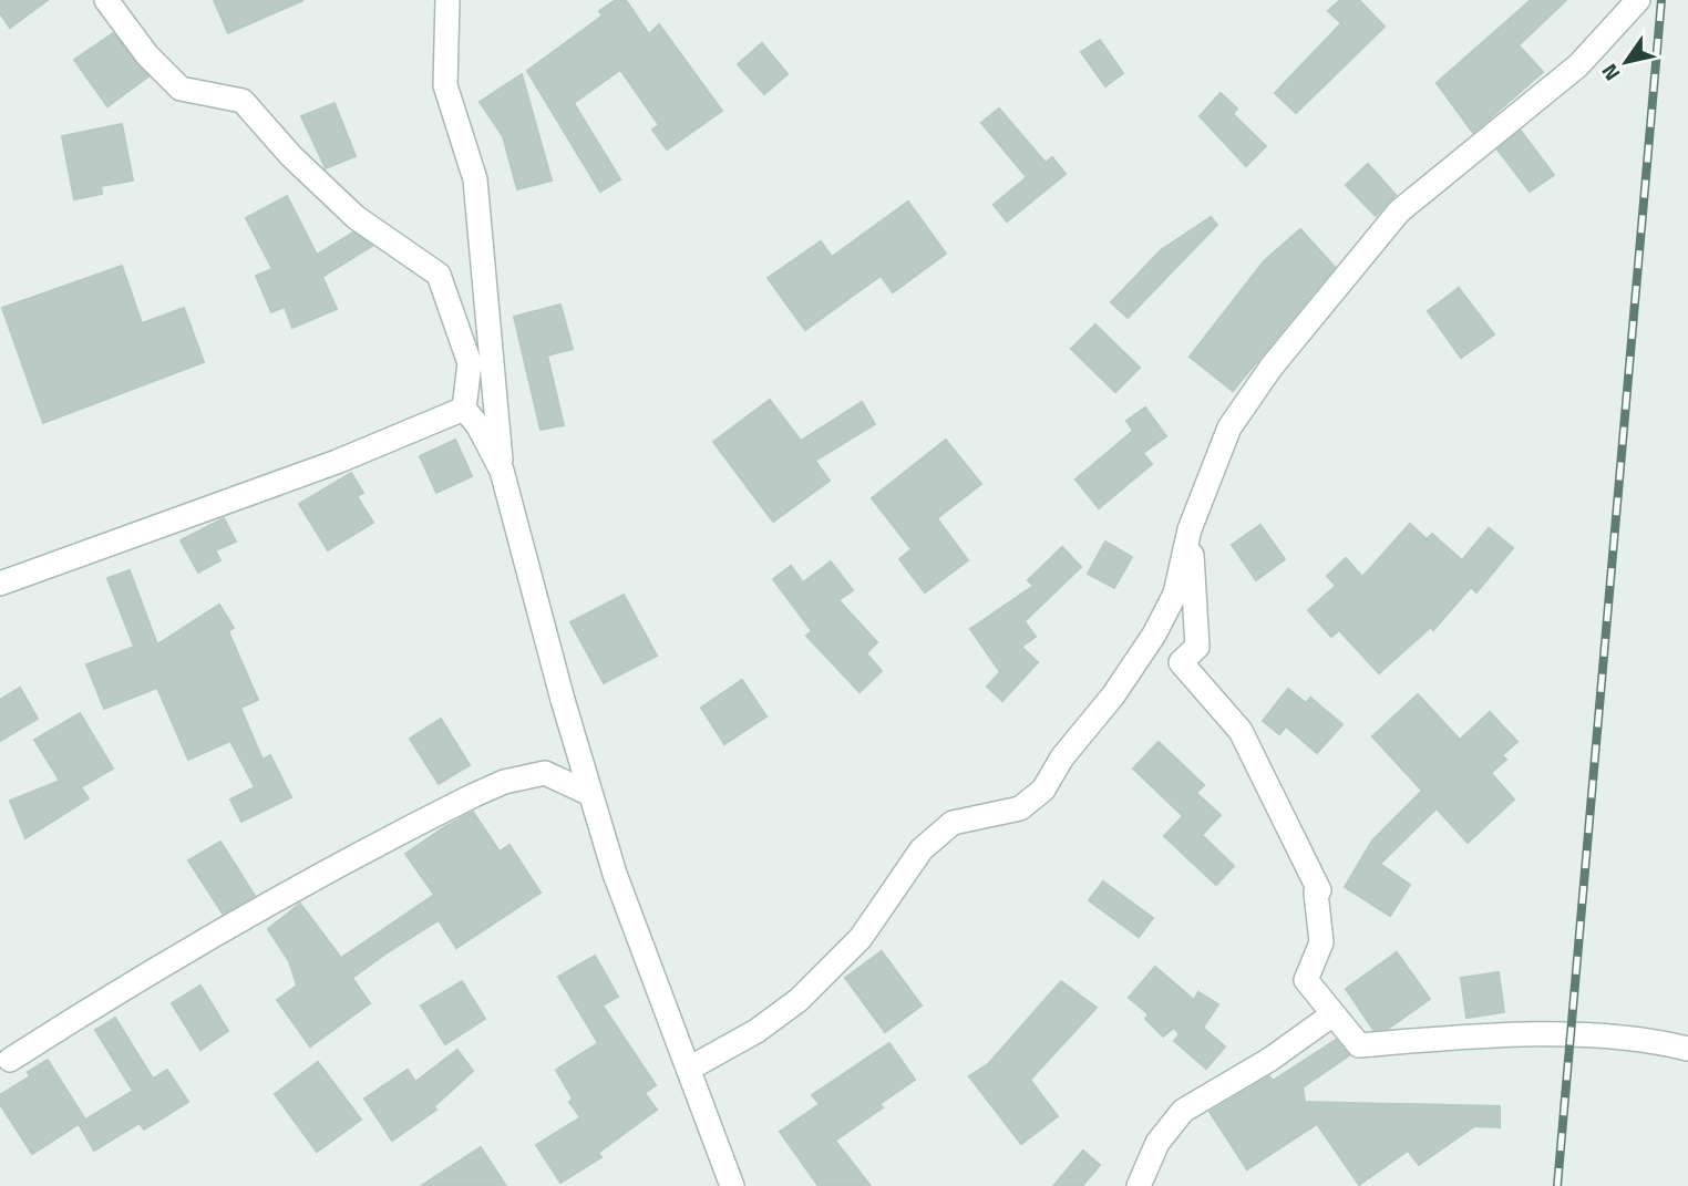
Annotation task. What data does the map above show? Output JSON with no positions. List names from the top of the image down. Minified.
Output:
{"north":"bottom left"}
